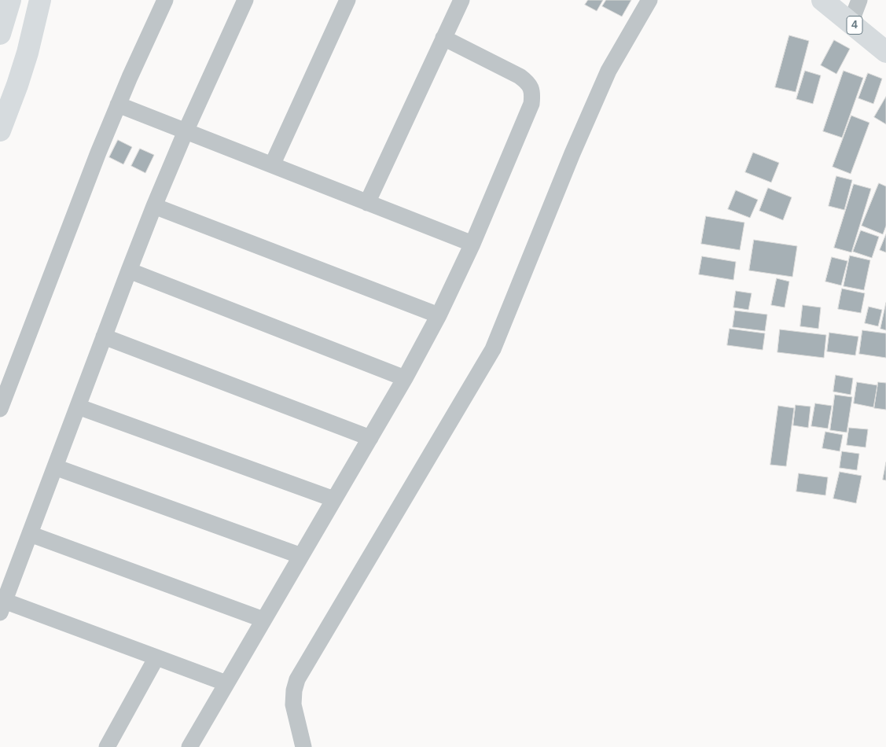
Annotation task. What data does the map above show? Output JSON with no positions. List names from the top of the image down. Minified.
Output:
{"streets":{"main road":["4"]}}
